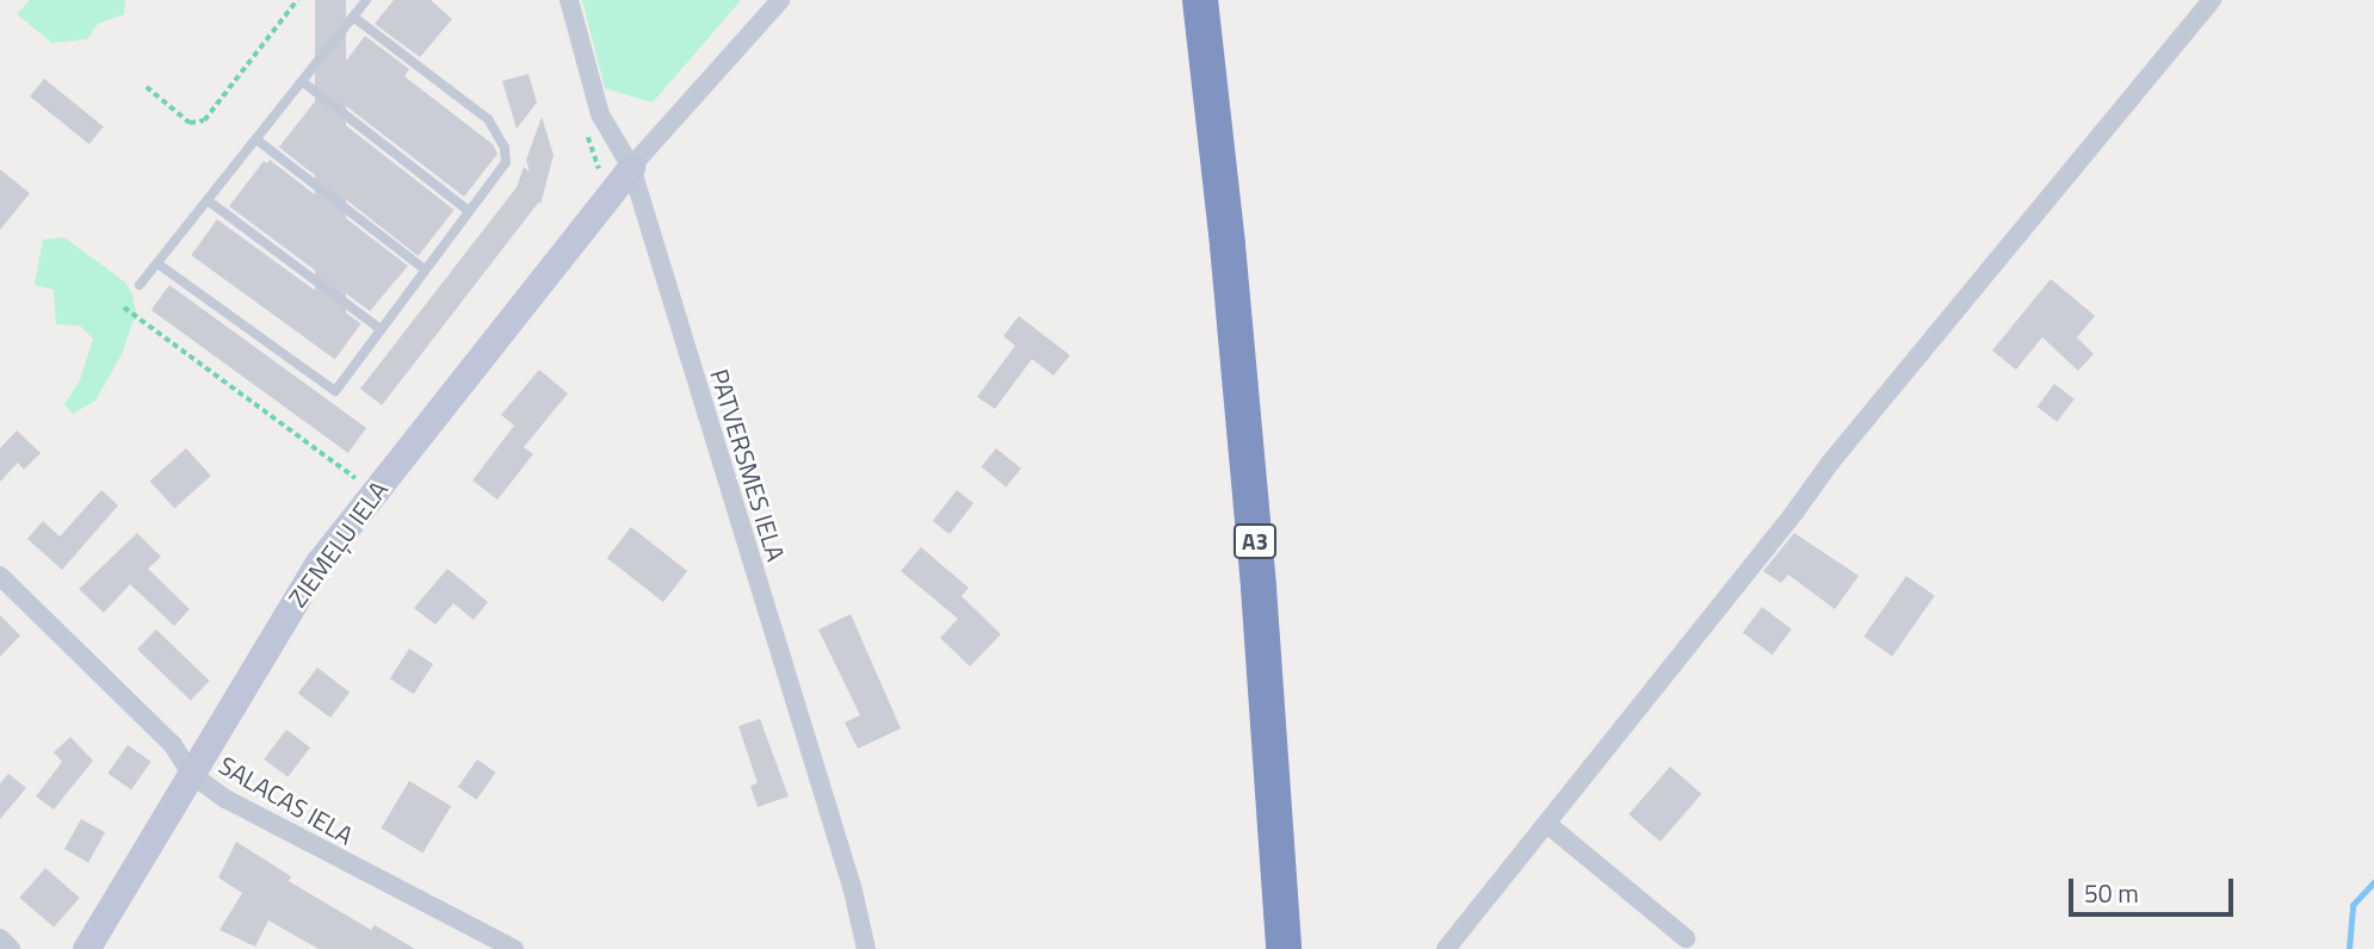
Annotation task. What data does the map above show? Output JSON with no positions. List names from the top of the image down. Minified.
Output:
{"streets":{"highway":["A3"],"street":["PATVERSMES IELA","ZIEMEĻU IELA","SALACAS IELA"]},"crossings":[["PATVERSMES IELA","ZIEMEĻU IELA"],["ZIEMEĻU IELA","SALACAS IELA"]],"scale_bar":"50 m"}
